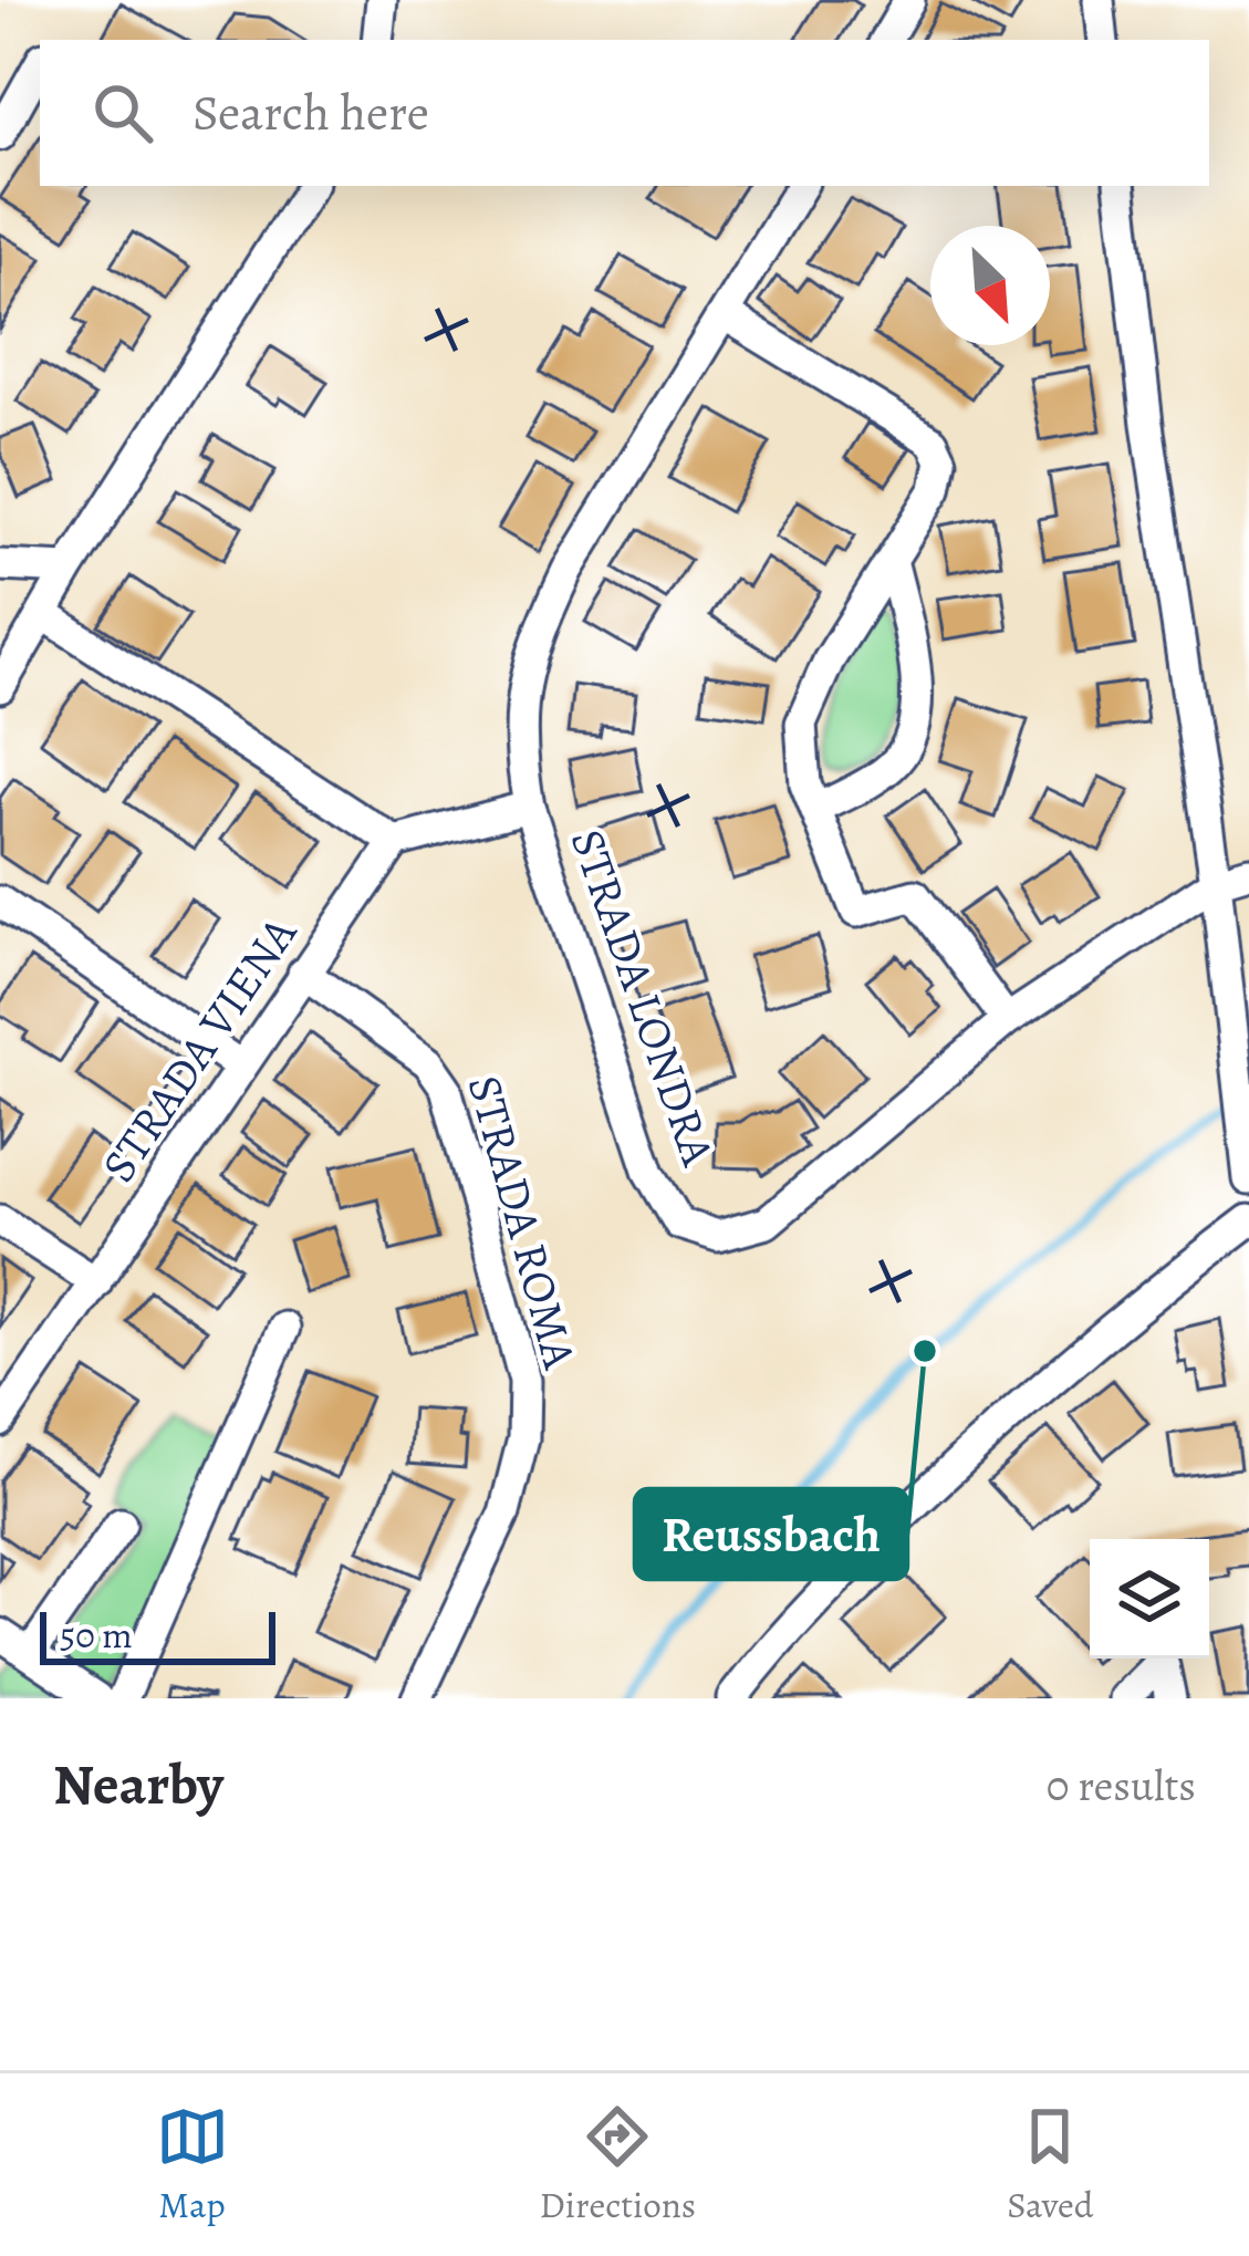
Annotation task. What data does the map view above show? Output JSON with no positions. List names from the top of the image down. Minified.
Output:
{"streets":{"street":["STRADA LONDRA","STRADA VIENA","STRADA ROMA"]},"crossings":[["STRADA VIENA","STRADA ROMA"]],"places":["Reussbach"],"scale_bar":"50 m","north":"bottom right","page":{"search":"Search here","scale":"50 m","heading":["Nearby","0 results"],"nav":["Map","Directions","Saved"]}}
